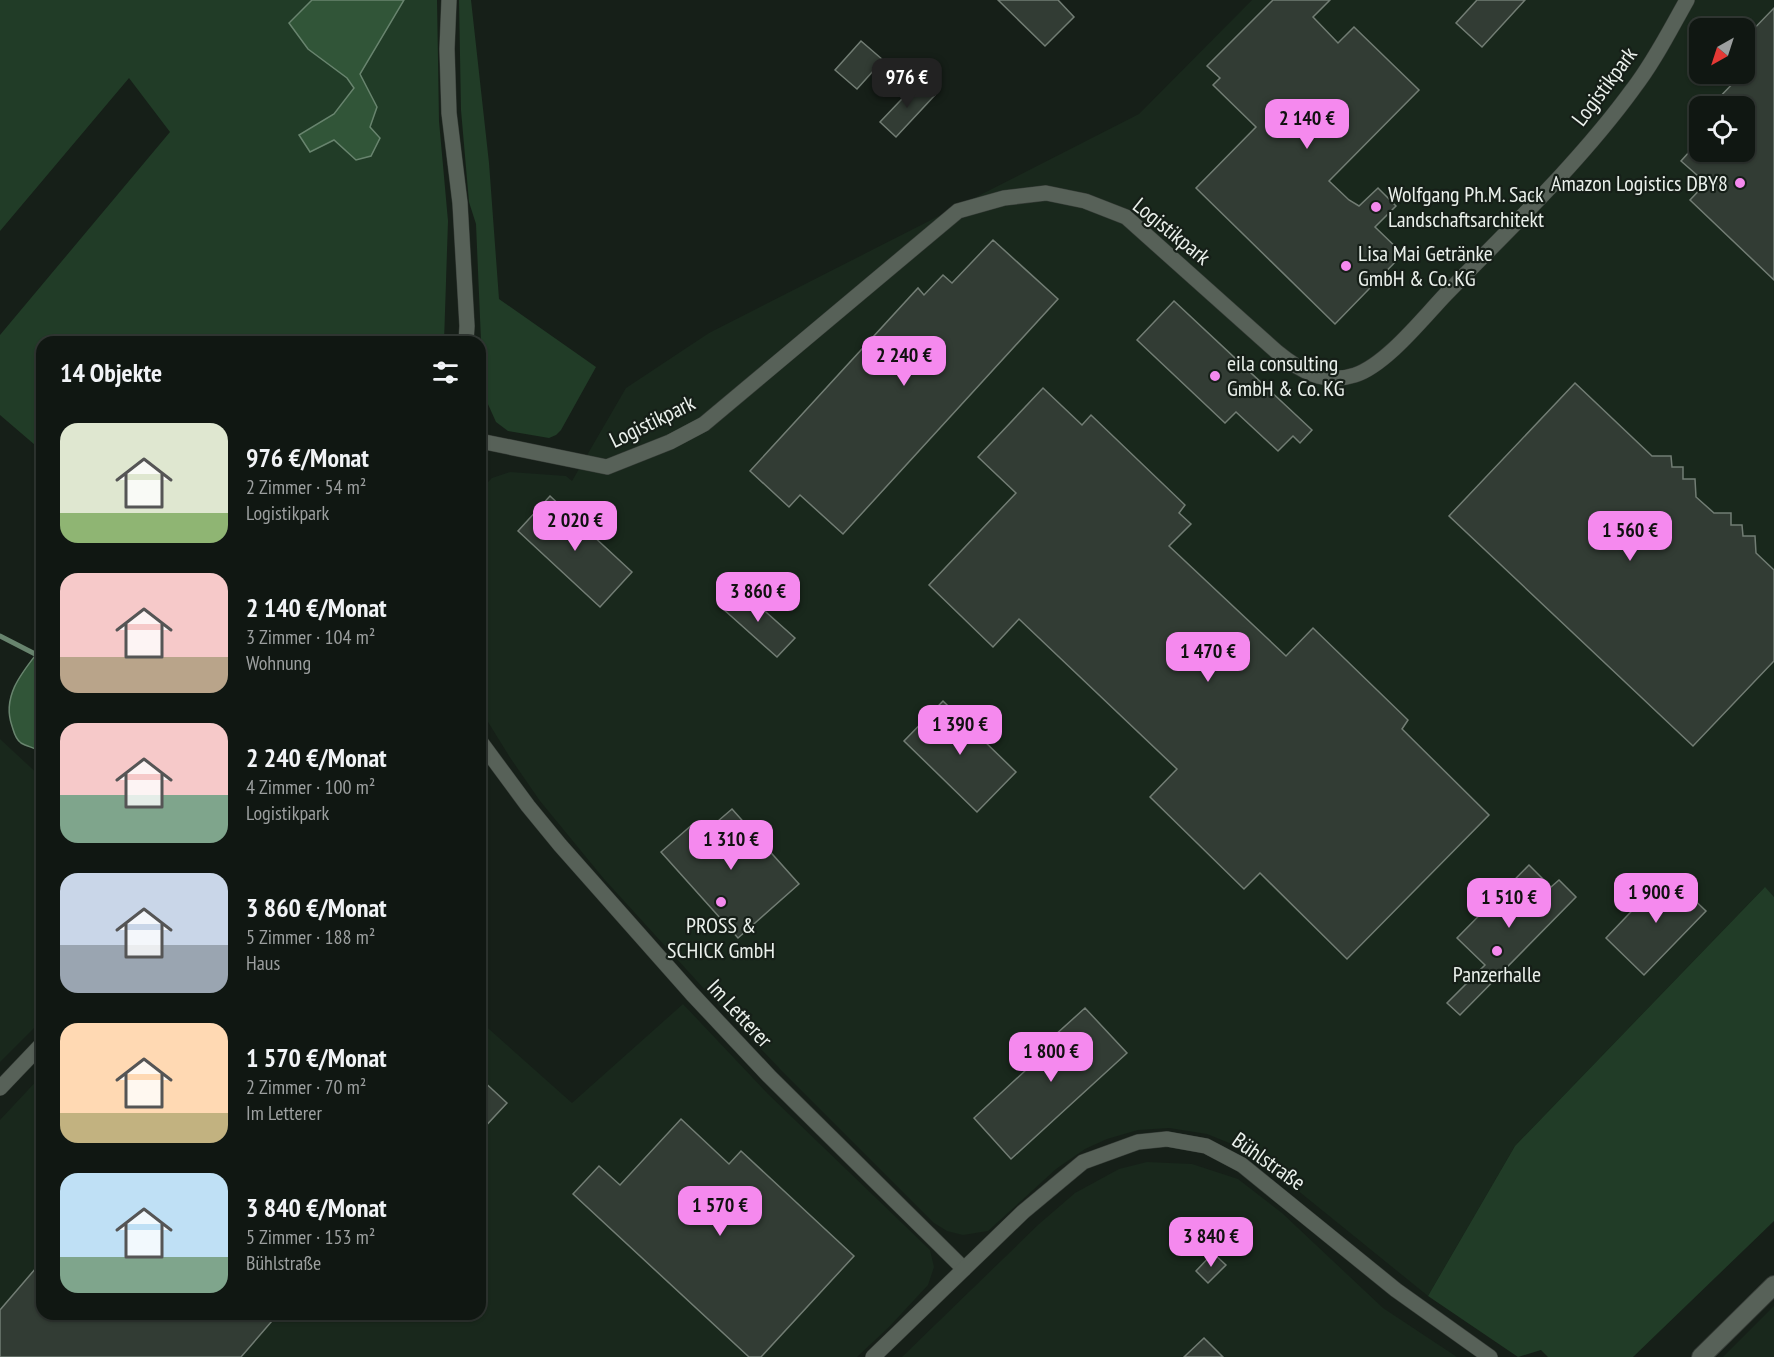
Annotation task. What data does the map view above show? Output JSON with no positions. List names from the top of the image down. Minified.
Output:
{"streets":{"street":["Logistikpark","Im Letterer","Bühlstraße"]},"crossings":[["Im Letterer","Bühlstraße"]],"places":["Amazon Logistics DBY8","Wolfgang Ph.M. Sack Landschaftsarchitekt","Lisa Mai Getränke GmbH & Co. KG","eila consulting GmbH & Co. KG","PROSS & SCHICK GmbH","Panzerhalle"],"north":"bottom left","page":{"price":["976 €","2 140 €","2 240 €","2 020 €","1 560 €","3 860 €","1 470 €","1 390 €","1 310 €","1 900 €","1 510 €","1 800 €","1 570 €","3 840 €"],"heading":"14 Objekte","list":[{"name":"976 €/Monat","note":"2 Zimmer · 54 m² · Logistikpark"},{"name":"2 140 €/Monat","note":"3 Zimmer · 104 m² · Wohnung"},{"name":"2 240 €/Monat","note":"4 Zimmer · 100 m² · Logistikpark"},{"name":"3 860 €/Monat","note":"5 Zimmer · 188 m² · Haus"},{"name":"1 570 €/Monat","note":"2 Zimmer · 70 m² · Im Letterer"},{"name":"3 840 €/Monat","note":"5 Zimmer · 153 m² · Bühlstraße"}]}}
